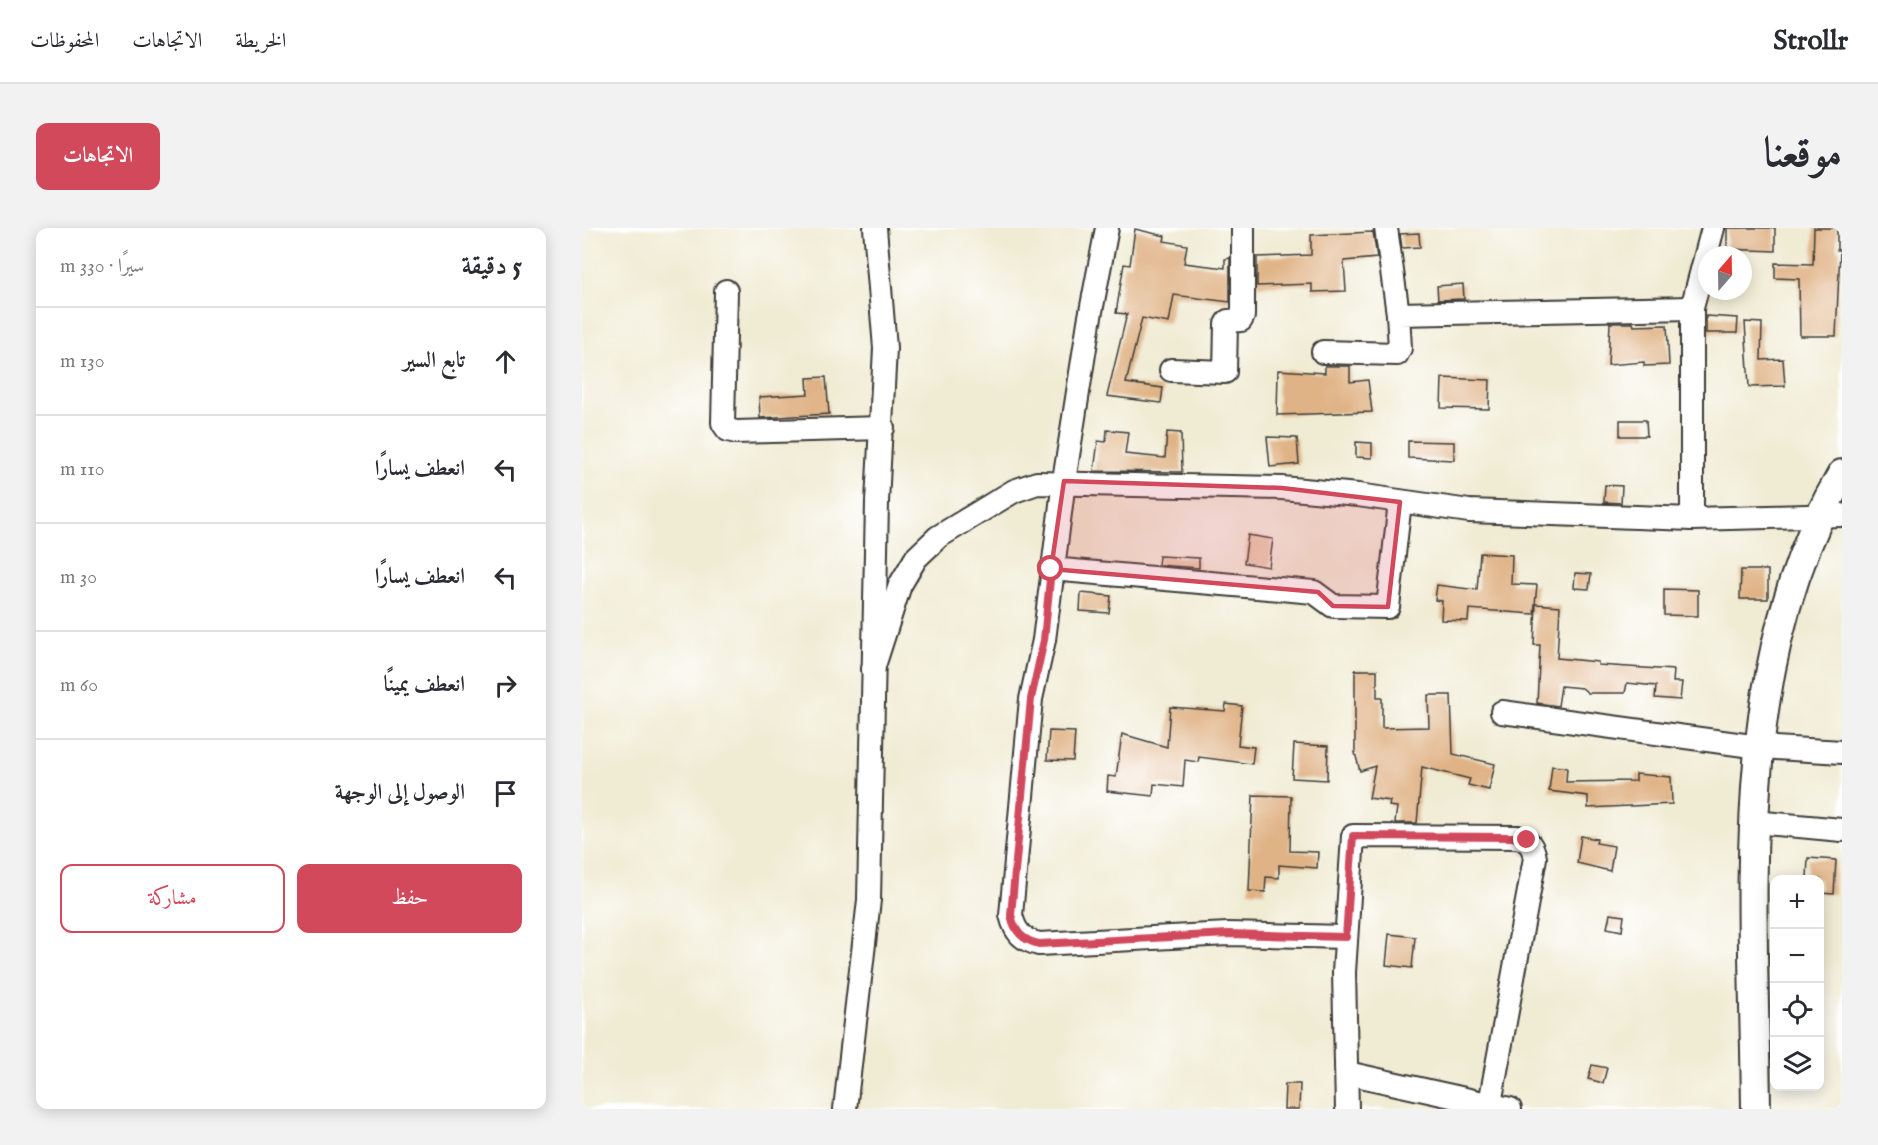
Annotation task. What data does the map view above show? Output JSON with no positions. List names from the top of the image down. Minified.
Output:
{"north":"top","page":{"header":"Strollr","nav":["الخريطة","الاتجاهات","المحفوظات"],"title":"موقعنا","buttons":["الاتجاهات",["حفظ","مشاركة"]],"heading":["5 دقيقة","سيرًا · 330 m"],"list":[["تابع السير","130 m"],["انعطف يسارًا","110 m"],["انعطف يسارًا","30 m"],["انعطف يمينًا","60 m"],"الوصول إلى الوجهة"],"map_buttons":["+","−"]}}
